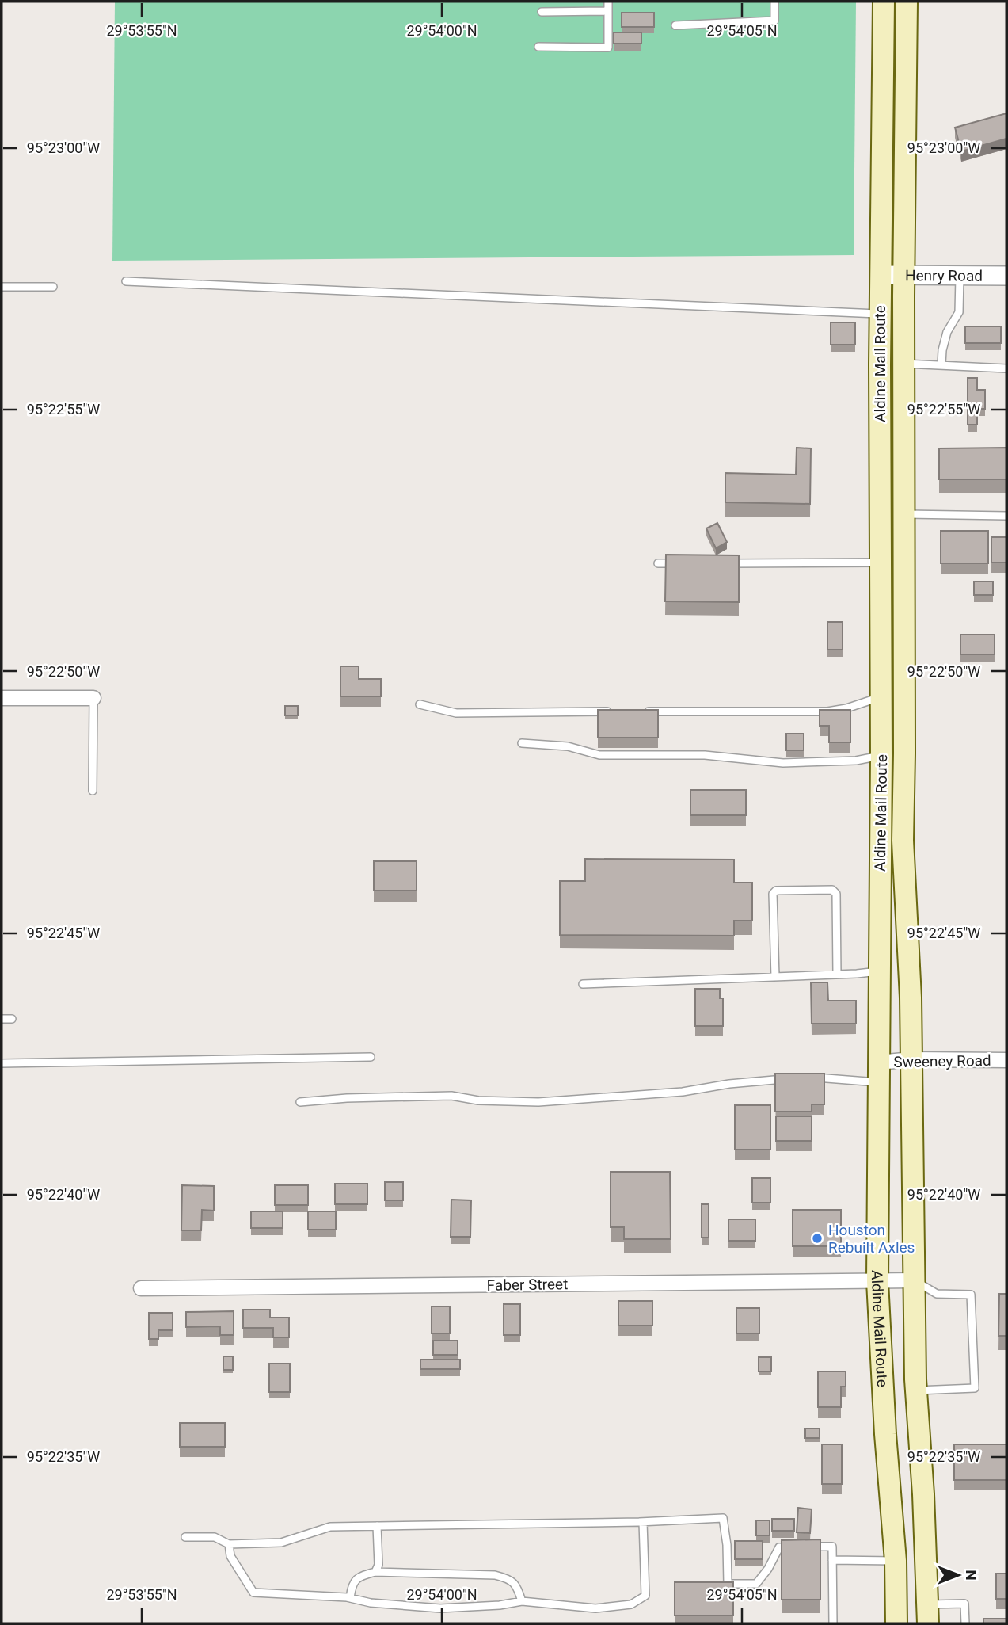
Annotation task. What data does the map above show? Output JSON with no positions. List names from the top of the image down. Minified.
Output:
{"streets":{"main road":["Aldine Mail Route"],"street":["Henry Road","Sweeney Road","Faber Street"]},"crossings":[["Henry Road","Aldine Mail Route"],["Aldine Mail Route","Sweeney Road"],["Aldine Mail Route","Faber Street"]],"places":["Houston Rebuilt Axles"],"north":"right","coordinates":["29°53'55\"N","29°54'00\"N","29°54'05\"N","95°23'00\"W","95°22'55\"W","95°22'50\"W","95°22'45\"W","95°22'40\"W","95°22'35\"W"]}
